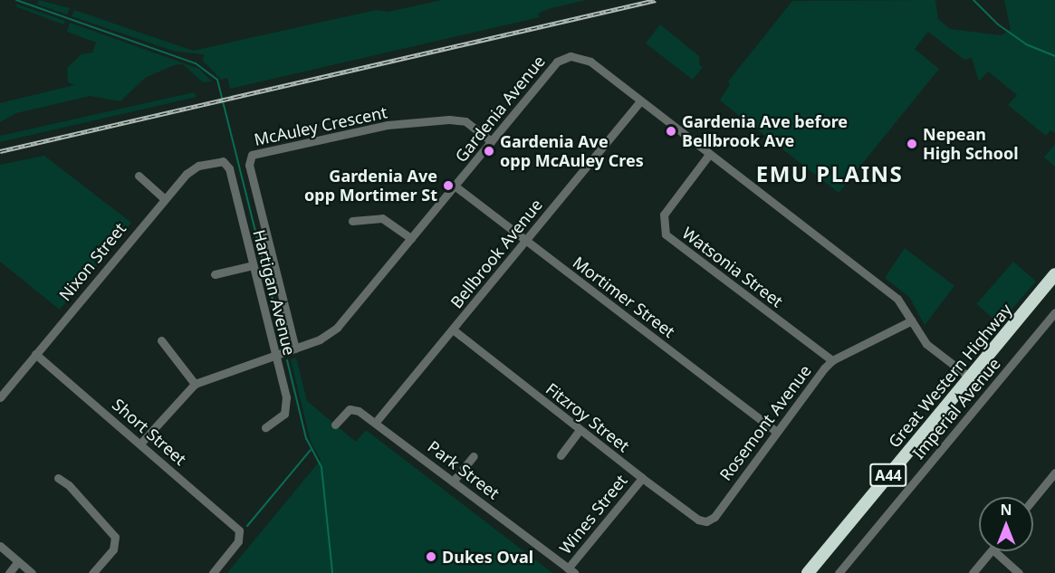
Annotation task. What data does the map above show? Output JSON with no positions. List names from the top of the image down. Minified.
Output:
{"streets":{"highway":["Great Western Highway","A44"],"street":["Gardenia Avenue","McAuley Crescent","Bellbrook Avenue","Nixon Street","Watsonia Street","Hartigan Avenue","Mortimer Street","Imperial Avenue","Fitzroy Street","Rosemont Avenue","Short Street","Park Street","Wines Street"]},"crossings":[["Gardenia Avenue","McAuley Crescent"],["Gardenia Avenue","Bellbrook Avenue"],["Gardenia Avenue","Watsonia Street"],["Gardenia Avenue","Hartigan Avenue"],["Gardenia Avenue","Mortimer Street"],["Gardenia Avenue","Great Western Highway"],["Gardenia Avenue","Rosemont Avenue"],["Gardenia Avenue","Short Street"],["Bellbrook Avenue","Mortimer Street"],["Bellbrook Avenue","Fitzroy Street"],["Bellbrook Avenue","Park Street"],["Nixon Street","Hartigan Avenue"],["Nixon Street","Short Street"],["Watsonia Street","Rosemont Avenue"],["Mortimer Street","Rosemont Avenue"],["Fitzroy Street","Rosemont Avenue"],["Fitzroy Street","Wines Street"],["Park Street","Wines Street"]],"districts":["EMU PLAINS"],"places":["Gardenia Ave before Bellbrook Ave","Nepean High School","Gardenia Ave opp McAuley Cres","Gardenia Ave opp Mortimer St","Dukes Oval"],"north":"top"}
